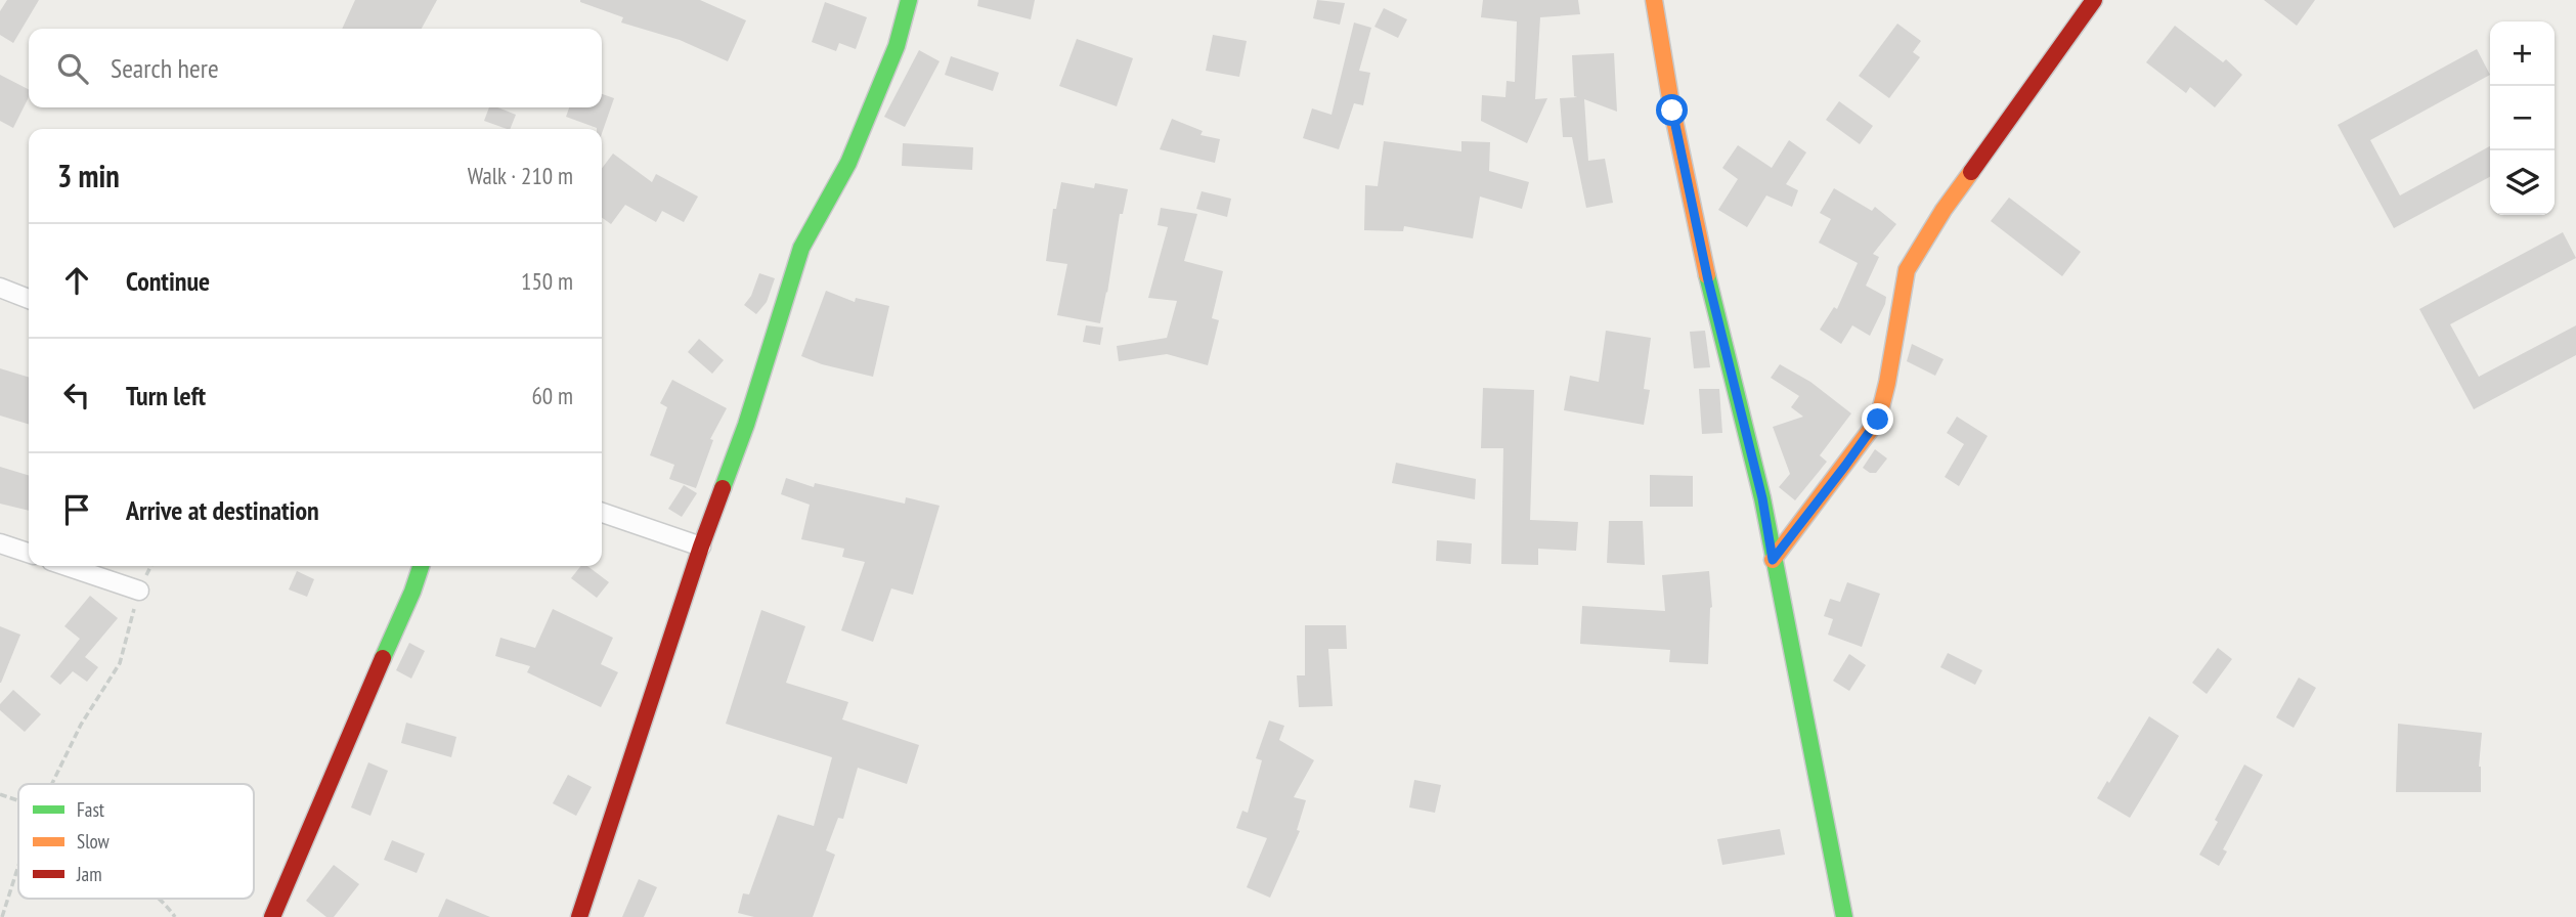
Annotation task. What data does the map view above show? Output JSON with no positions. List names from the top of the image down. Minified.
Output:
{"legend":["Fast","Slow","Jam"],"page":{"map_buttons":["+","−"],"search":"Search here","heading":["3 min","Walk · 210 m"],"list":[["Continue","150 m"],["Turn left","60 m"],"Arrive at destination"]}}
